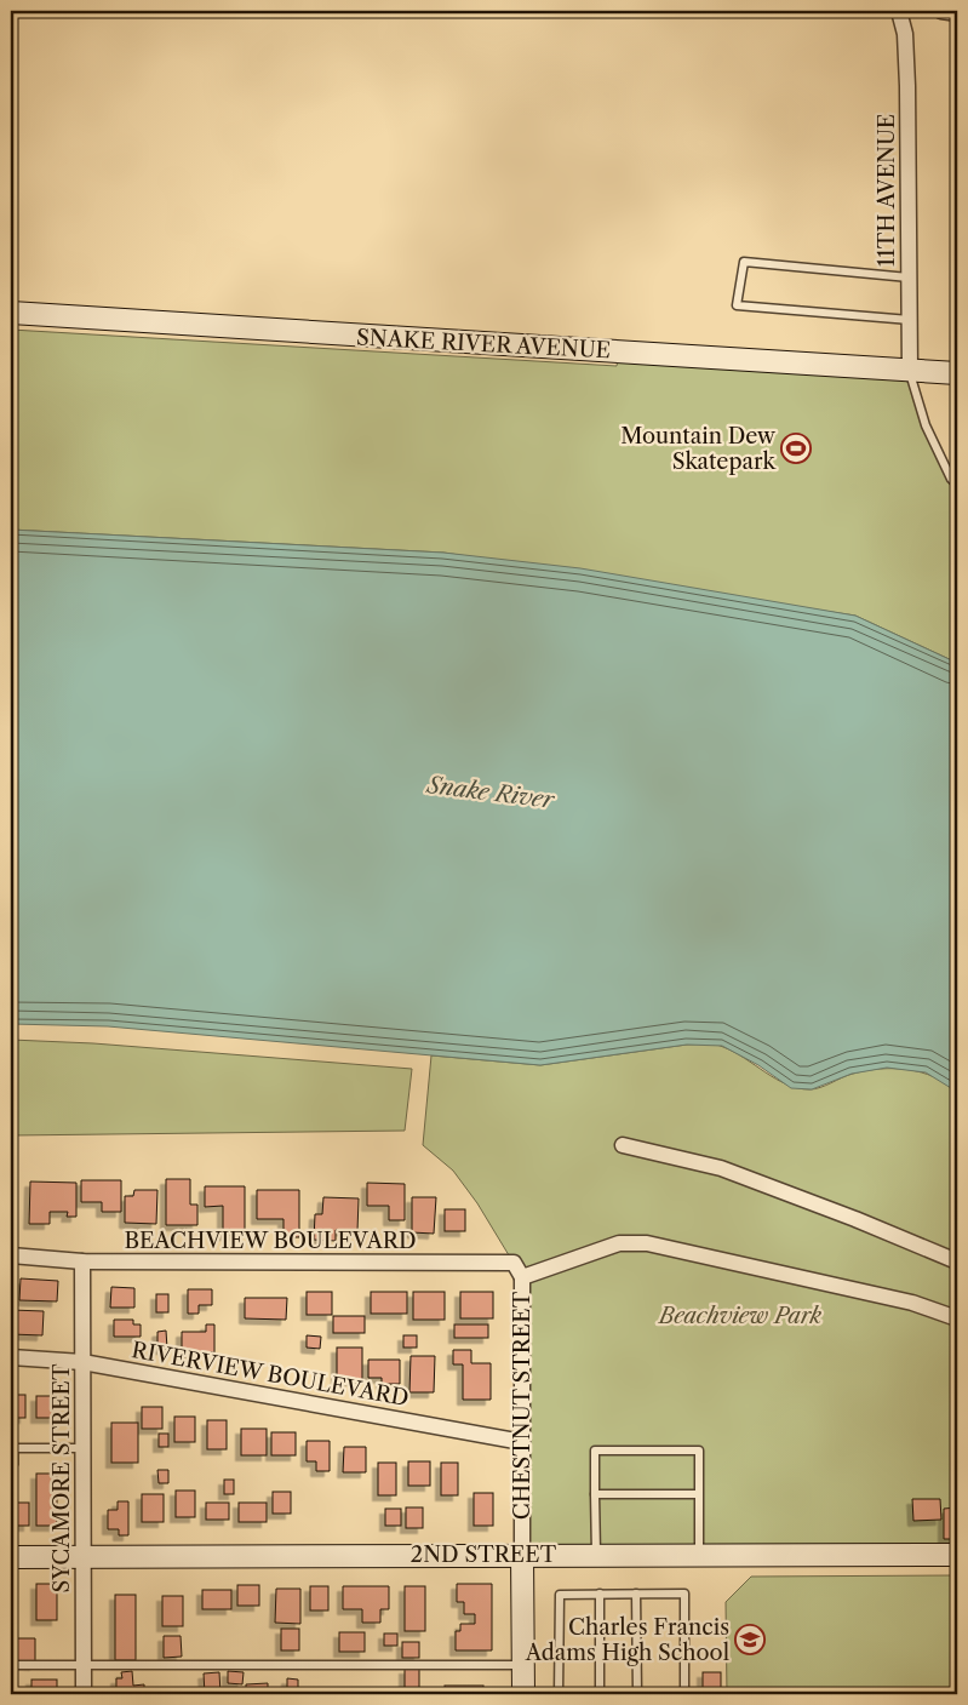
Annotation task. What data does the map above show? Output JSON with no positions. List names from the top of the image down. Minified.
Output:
{"streets":{"street":["11TH AVENUE","SNAKE RIVER AVENUE","BEACHVIEW BOULEVARD","RIVERVIEW BOULEVARD","CHESTNUT STREET","SYCAMORE STREET","2ND STREET"]},"crossings":[["11TH AVENUE","SNAKE RIVER AVENUE"],["BEACHVIEW BOULEVARD","CHESTNUT STREET"],["BEACHVIEW BOULEVARD","SYCAMORE STREET"],["RIVERVIEW BOULEVARD","CHESTNUT STREET"],["RIVERVIEW BOULEVARD","SYCAMORE STREET"],["CHESTNUT STREET","2ND STREET"],["SYCAMORE STREET","2ND STREET"]],"water":["Snake River"],"parks":["Beachview Park"],"places":{"sports":["Mountain Dew Skatepark"],"school or university":["Charles Francis Adams High School"]}}
